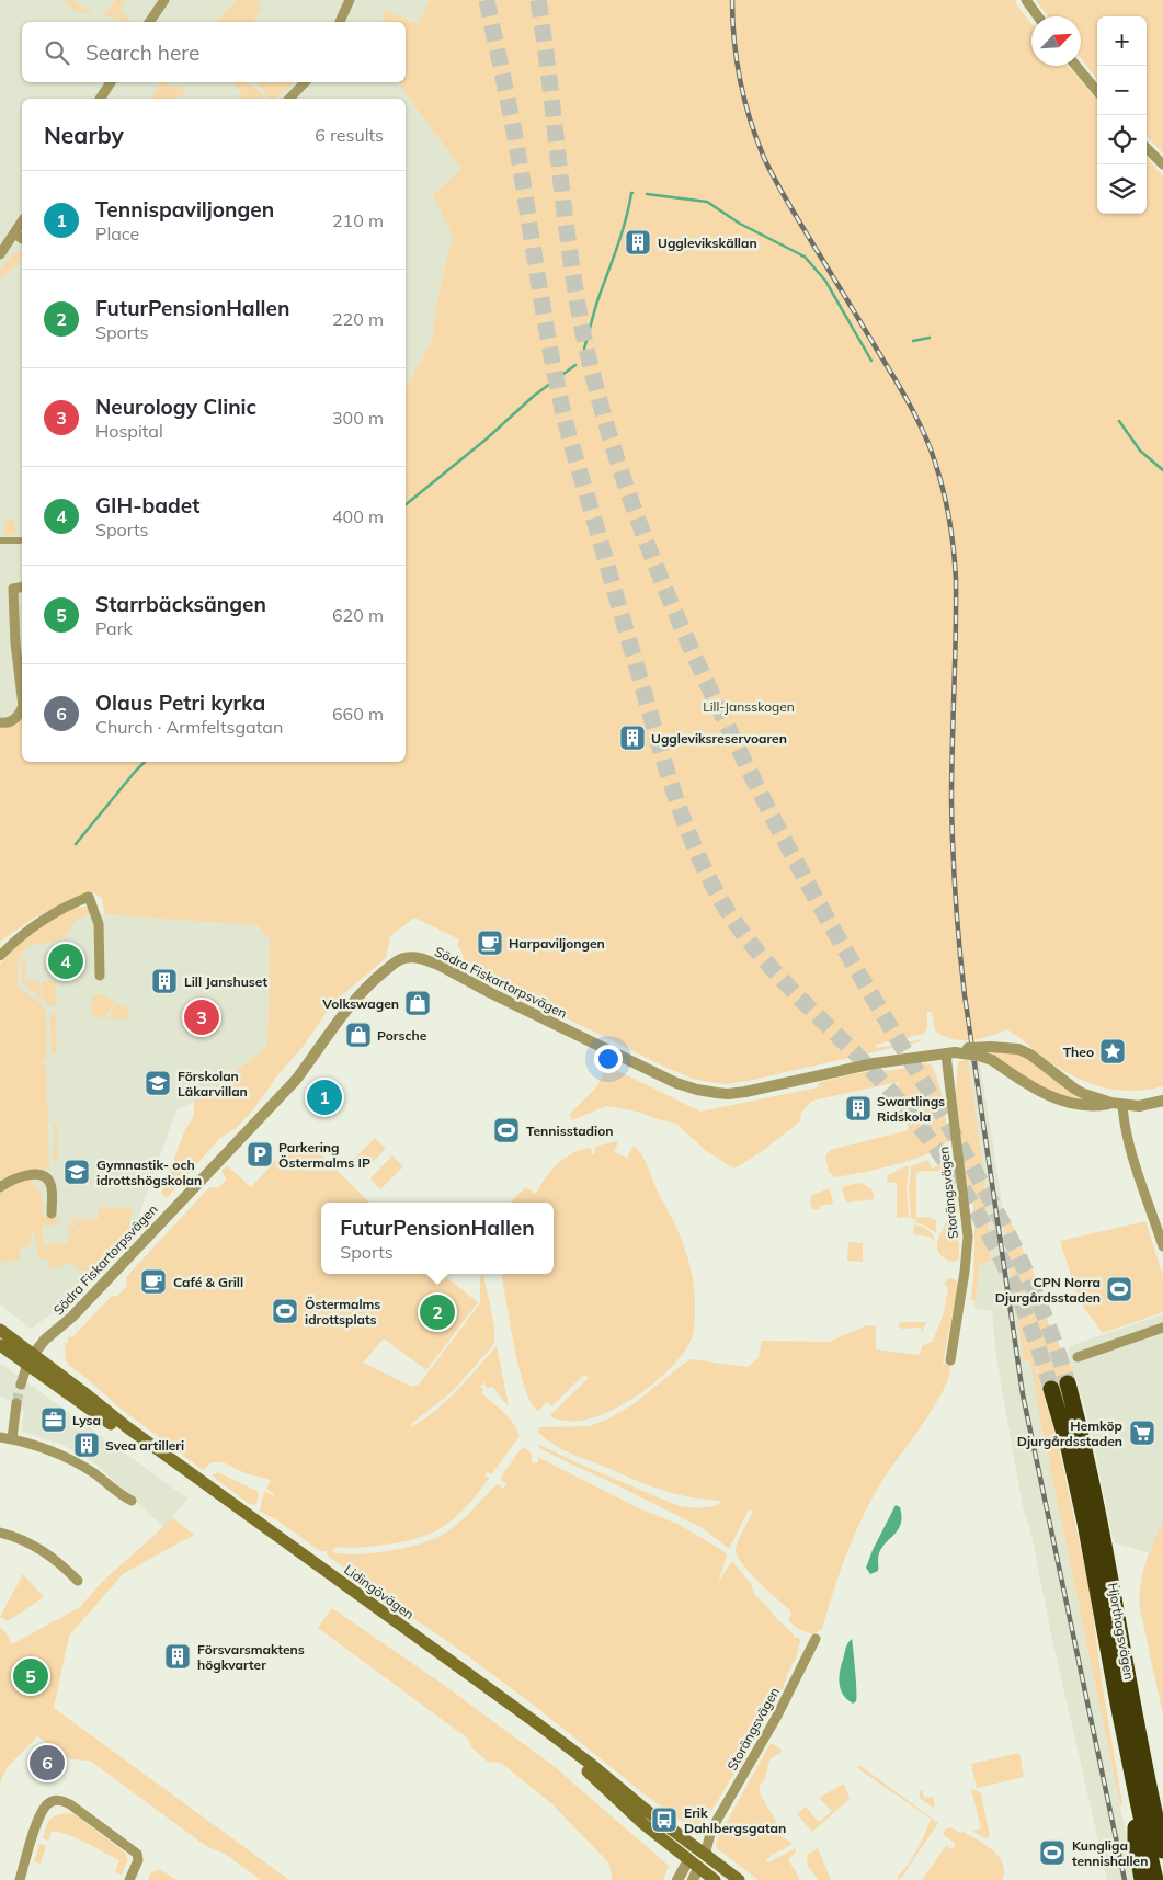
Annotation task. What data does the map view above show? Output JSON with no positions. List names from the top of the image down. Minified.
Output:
{"streets":{"highway":["Hjorthagsvägen"],"main road":["Lidingövägen"],"street":["Södra Fiskartorpsvägen","Storängsvägen"]},"crossings":[["Södra Fiskartorpsvägen","Storängsvägen"],["Södra Fiskartorpsvägen","Lidingövägen"],["Storängsvägen","Lidingövägen"]],"parks":["Lill-Jansskogen"],"places":{"building":["Ugglevikskällan","Uggleviksreservoaren","Lill Janshuset","Swartlings Ridskola","Svea artilleri","Försvarsmaktens högkvarter"],"cafe":["Harpaviljongen","Café & Grill"],"shop":["Volkswagen","Porsche"],"place":["Theo"],"school or university":["Förskolan Läkarvillan","Gymnastik- och idrottshögskolan"],"sports":["Tennisstadion","CPN Norra Djurgårdsstaden","Östermalms idrottsplats","Kungliga tennishallen"],"parking":["Parkering Östermalms IP"],"office":["Lysa"],"supermarket":["Hemköp Djurgårdsstaden"],"bus stop":["Erik Dahlbergsgatan"]},"north":"top right","page":{"map_buttons":["+","−"],"search":"Search here","heading":["Nearby","6 results"],"list":[{"mark":"1","name":"Tennispaviljongen","note":"Place","value":"210 m"},{"mark":"2","name":"FuturPensionHallen","note":"Sports","value":"220 m"},{"mark":"3","name":"Neurology Clinic","note":"Hospital","value":"300 m"},{"mark":"4","name":"GIH-badet","note":"Sports","value":"400 m"},{"mark":"5","name":"Starrbäcksängen","note":"Park","value":"620 m"},{"mark":"6","name":"Olaus Petri kyrka","note":"Church · Armfeltsgatan","value":"660 m"}],"pins":["4","3","1","2","5","6"],"popup":["FuturPensionHallen","Sports"]}}
